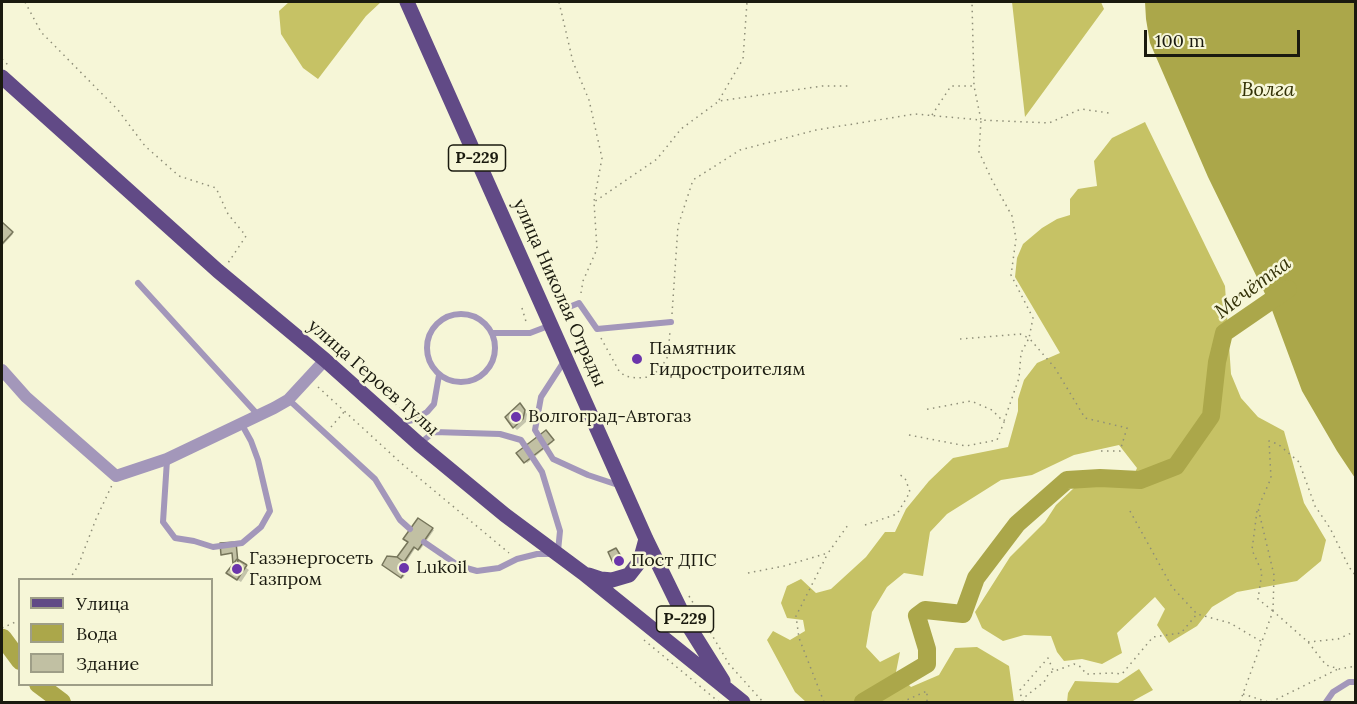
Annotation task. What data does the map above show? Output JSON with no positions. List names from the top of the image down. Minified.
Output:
{"streets":{"main road":["Р-229","улица Николая Отрады","улица Героев Тулы"]},"crossings":[["улица Николая Отрады","улица Героев Тулы"]],"water":["Волга","Мечётка"],"places":["Памятник Гидростроителям","Волгоград-Автогаз","Пост ДПС","Lukoil","Газэнергосеть Газпром"],"legend":["Улица","Вода","Здание"],"scale_bar":"100 m"}
